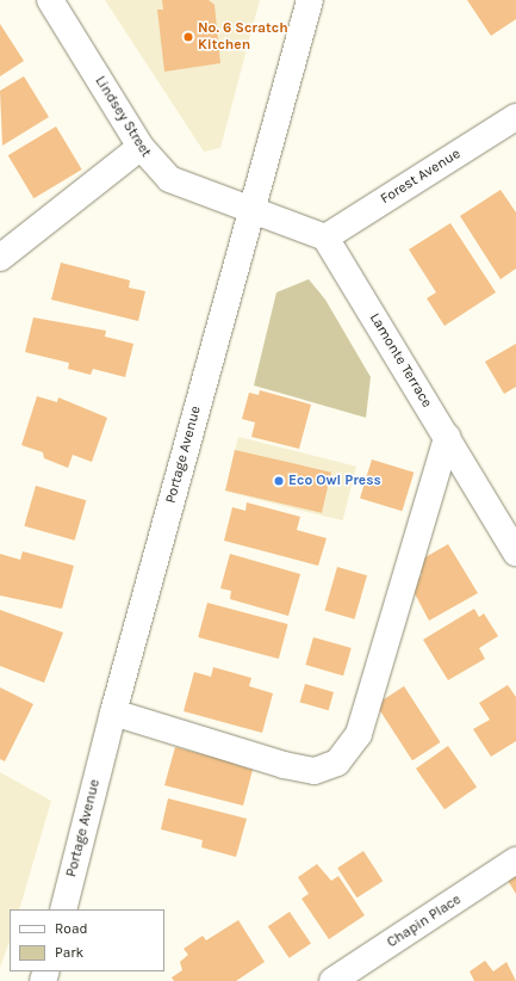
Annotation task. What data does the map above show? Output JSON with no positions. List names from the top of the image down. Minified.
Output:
{"streets":{"street":["Lindsey Street","Forest Avenue","Lamonte Terrace","Portage Avenue","Chapin Place"]},"crossings":[["Lindsey Street","Portage Avenue"],["Forest Avenue","Lamonte Terrace"]],"places":["No. 6 Scratch Kitchen","Eco Owl Press"],"legend":["Road","Park"]}
